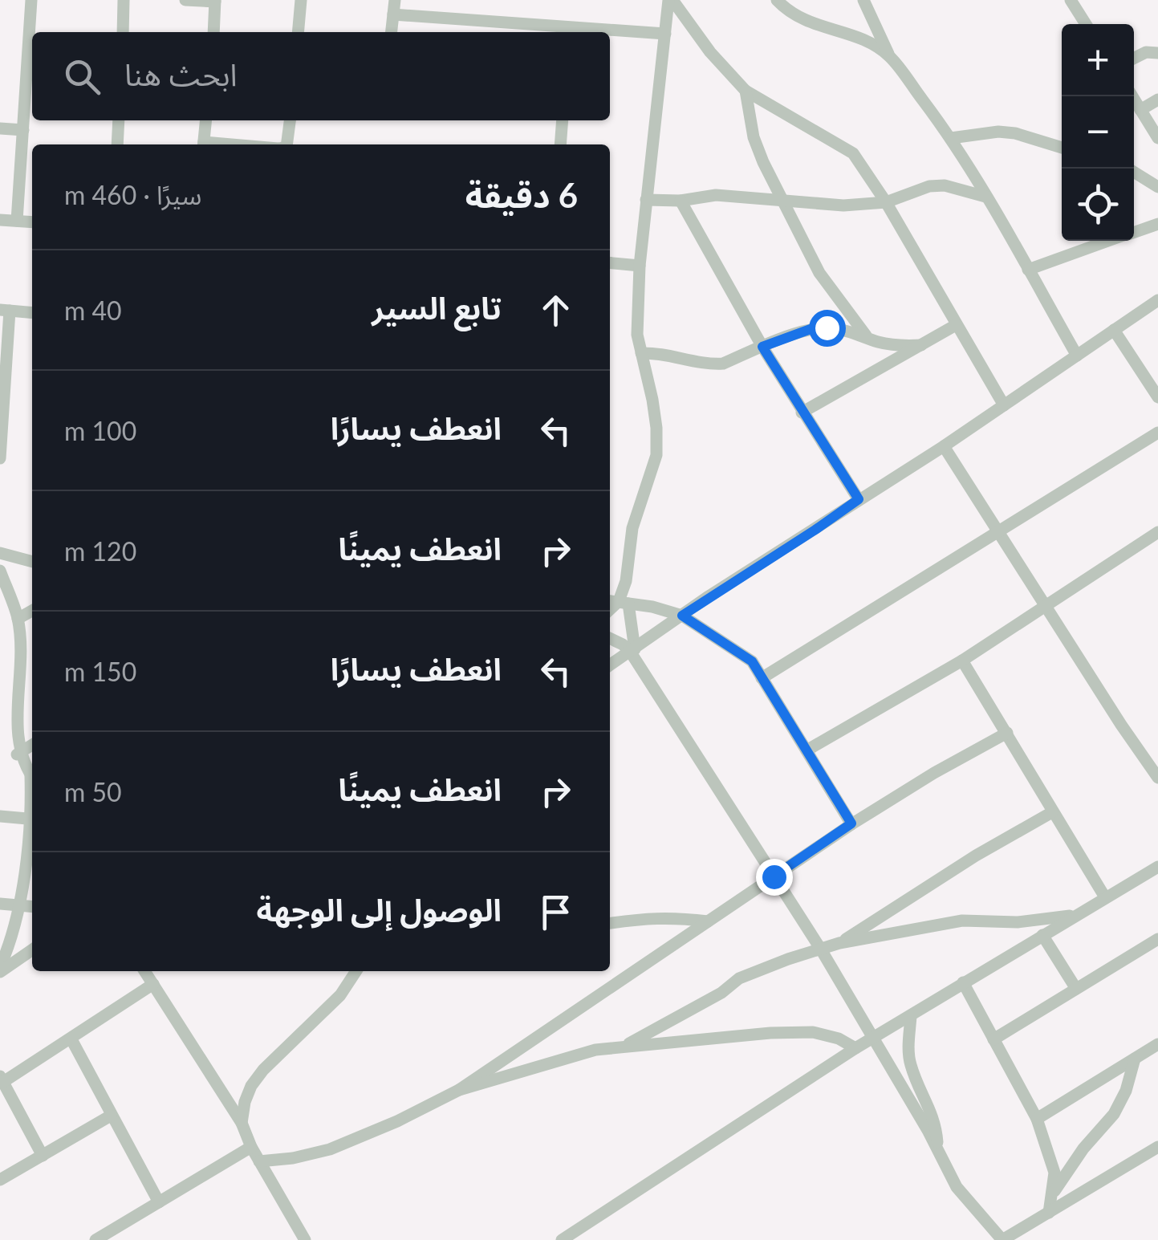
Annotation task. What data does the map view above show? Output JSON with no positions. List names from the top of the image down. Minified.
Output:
{"page":{"map_buttons":["+","−"],"search":"ابحث هنا","heading":["6 دقيقة","سيرًا · 460 m"],"list":[["تابع السير","40 m"],["انعطف يسارًا","100 m"],["انعطف يمينًا","120 m"],["انعطف يسارًا","150 m"],["انعطف يمينًا","50 m"],"الوصول إلى الوجهة"]}}
